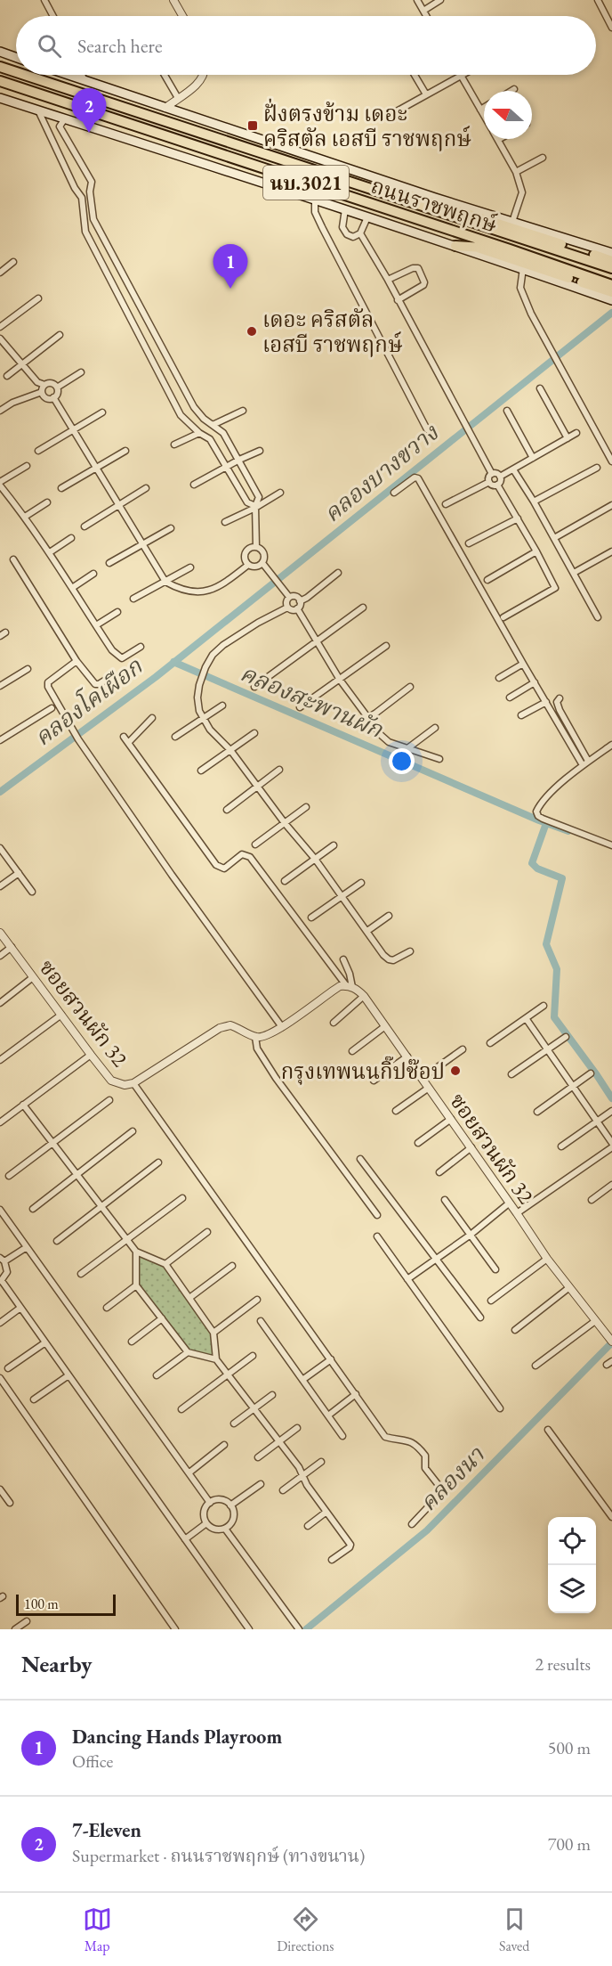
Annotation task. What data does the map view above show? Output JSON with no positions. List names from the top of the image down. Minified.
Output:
{"streets":{"main road":["นบ.3021","ถนนราชพฤกษ์"],"street":["ซอยสวนผัก 32"]},"water":["คลองบางขวาง","คลองสะพานผัก","คลองโคเผือก","คลองนา"],"places":{"transit":["ฝั่งตรงข้าม เดอะ คริสตัล เอสบี ราชพฤกษ์"],"other":["เดอะ คริสตัล เอสบี ราชพฤกษ์","กรุงเทพนนกิ๊ปช๊อป"]},"scale_bar":"100 m","north":"left","page":{"search":"Search here","pins":["2","1"],"scale":"100 m","heading":["Nearby","2 results"],"list":[{"mark":"1","name":"Dancing Hands Playroom","note":"Office","value":"500 m"},{"mark":"2","name":"7-Eleven","note":"Supermarket · ถนนราชพฤกษ์ (ทางขนาน)","value":"700 m"}],"nav":["Map","Directions","Saved"]}}
